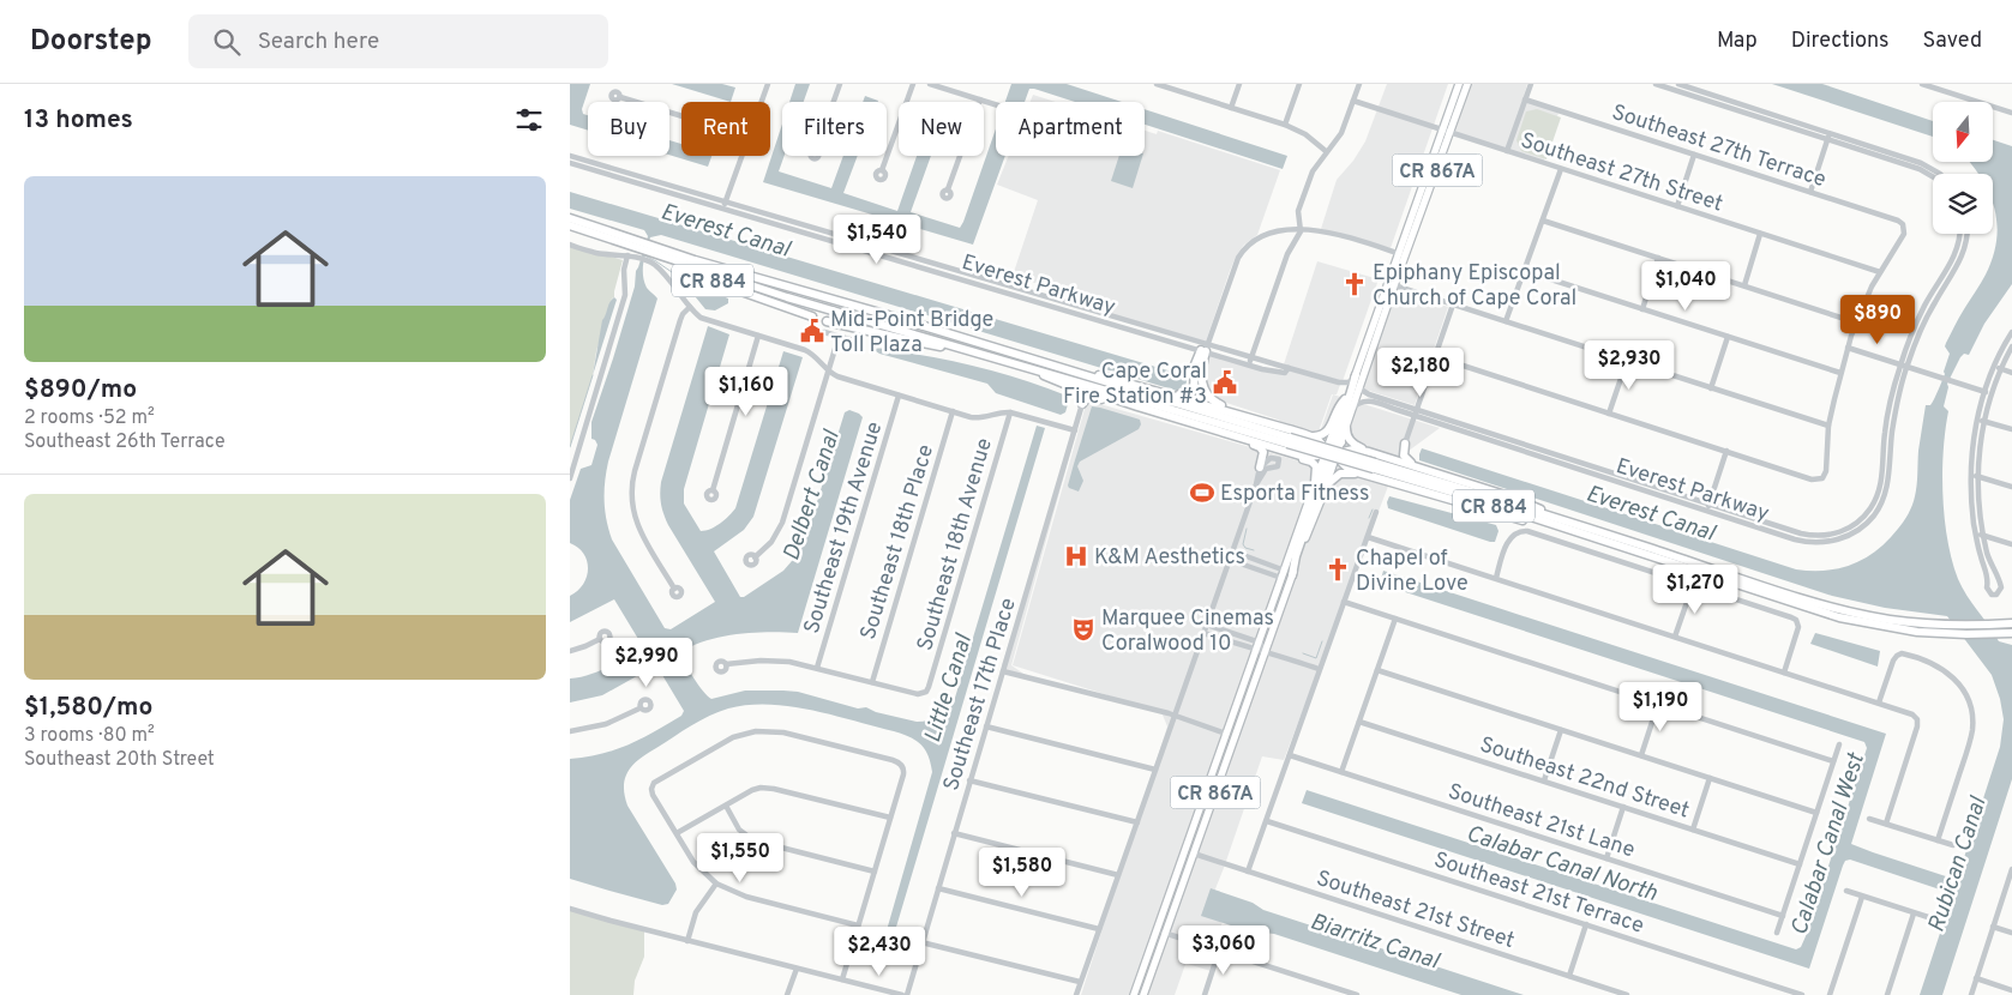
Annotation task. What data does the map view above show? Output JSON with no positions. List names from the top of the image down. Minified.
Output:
{"streets":{"highway":["CR 884"],"main road":["CR 867A"],"street":["Southeast 27th Terrace","Southeast 27th Street","Everest Parkway","Southeast 19th Avenue","Southeast 18th Place","Southeast 18th Avenue","Southeast 17th Place","Southeast 22nd Street","Southeast 21st Lane","Southeast 21st Terrace","Southeast 21st Street"]},"crossings":[["Southeast 27th Terrace","Southeast 27th Street"],["CR 867A","Southeast 27th Street"],["CR 867A","CR 884"],["CR 867A","Everest Parkway"],["CR 867A","Southeast 21st Street"],["CR 884","Everest Parkway"],["Southeast 18th Place","Southeast 18th Avenue"]],"water":["Everest Canal","Delbert Canal","Little Canal","Calabar Canal West","Calabar Canal North","Rubican Canal","Biarritz Canal"],"places":{"church":["Epiphany Episcopal Church of Cape Coral","Chapel of Divine Love"],"public building":["Mid-Point Bridge Toll Plaza","Cape Coral Fire Station #3"],"sports":["Esporta Fitness"],"hospital":["K&M Aesthetics"],"theatre":["Marquee Cinemas Coralwood 10"]},"north":"bottom","page":{"header":"Doorstep","search":"Search here","nav":["Map","Directions","Saved"],"heading":"13 homes","chip":["Buy","Rent","Filters","New","Apartment"],"list":[{"name":"$890/mo","note":"2 rooms · 52 m² · Southeast 26th Terrace"},{"name":"$1,580/mo","note":"3 rooms · 80 m² · Southeast 20th Street"}],"price":["$1,540","$1,040","$890","$2,930","$2,180","$1,160","$1,270","$2,990","$1,190","$1,550","$1,580","$3,060","$2,430"]}}
